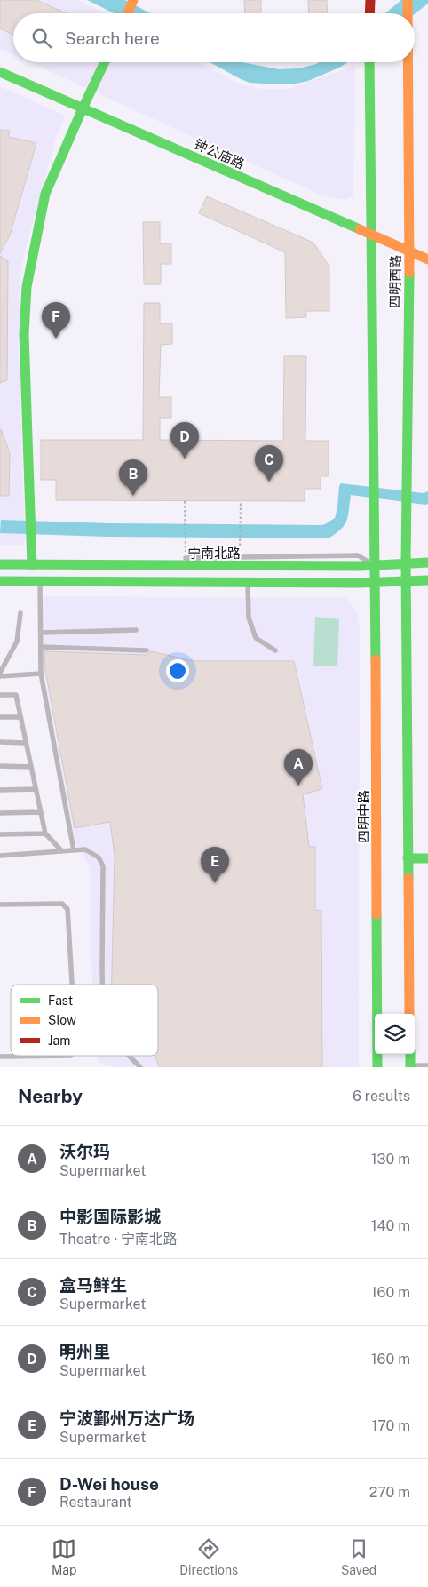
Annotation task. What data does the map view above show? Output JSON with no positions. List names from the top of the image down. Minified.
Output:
{"streets":{"main road":["钟公庙路","四明西路","宁南北路","四明中路"]},"crossings":[["钟公庙路","四明西路"],["四明西路","宁南北路"],["四明西路","四明中路"],["宁南北路","四明中路"]],"legend":["Fast","Slow","Jam"],"page":{"search":"Search here","pins":["F","D","C","B","A","E"],"heading":["Nearby","6 results"],"list":[{"mark":"A","name":"沃尔玛","note":"Supermarket","value":"130 m"},{"mark":"B","name":"中影国际影城","note":"Theatre · 宁南北路","value":"140 m"},{"mark":"C","name":"盒马鲜生","note":"Supermarket","value":"160 m"},{"mark":"D","name":"明州里","note":"Supermarket","value":"160 m"},{"mark":"E","name":"宁波鄞州万达广场","note":"Supermarket","value":"170 m"},{"mark":"F","name":"D-Wei house","note":"Restaurant","value":"270 m"}],"nav":["Map","Directions","Saved"]}}
